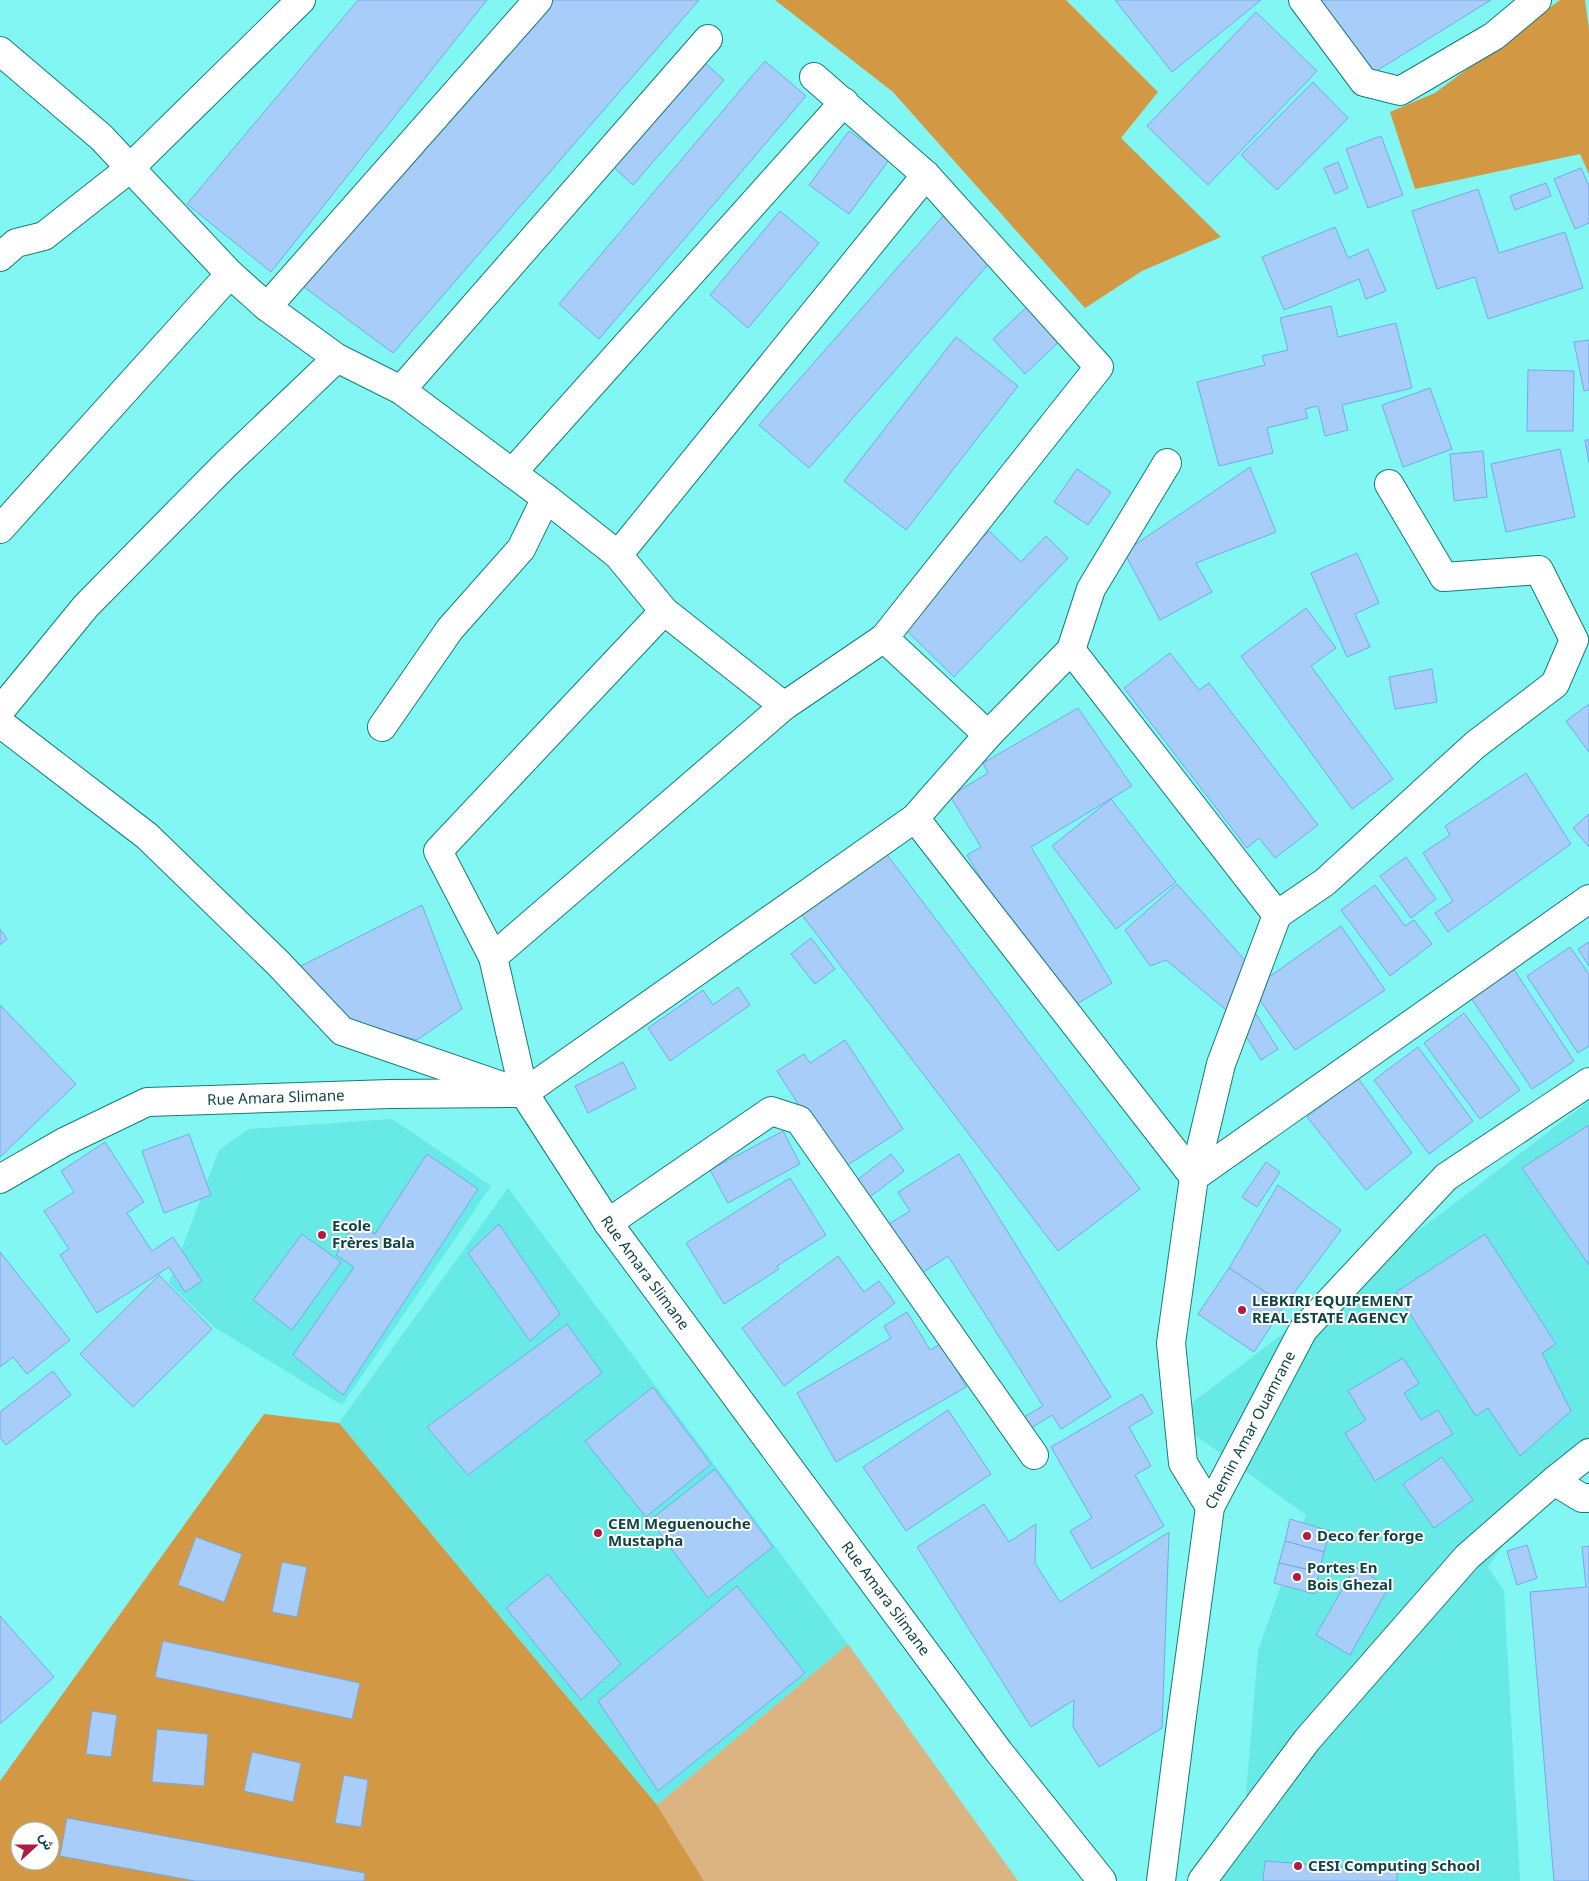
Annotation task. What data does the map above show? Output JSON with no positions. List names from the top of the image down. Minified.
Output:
{"streets":{"street":["Rue Amara Slimane","Chemin Amar Ouamrane"]},"places":["Ecole Frères Bala","LEBKIRI EQUIPEMENT REAL ESTATE AGENCY","CEM Meguenouche Mustapha","Deco fer forge","Portes En Bois Ghezal","CESI Computing School"],"north":"right"}
